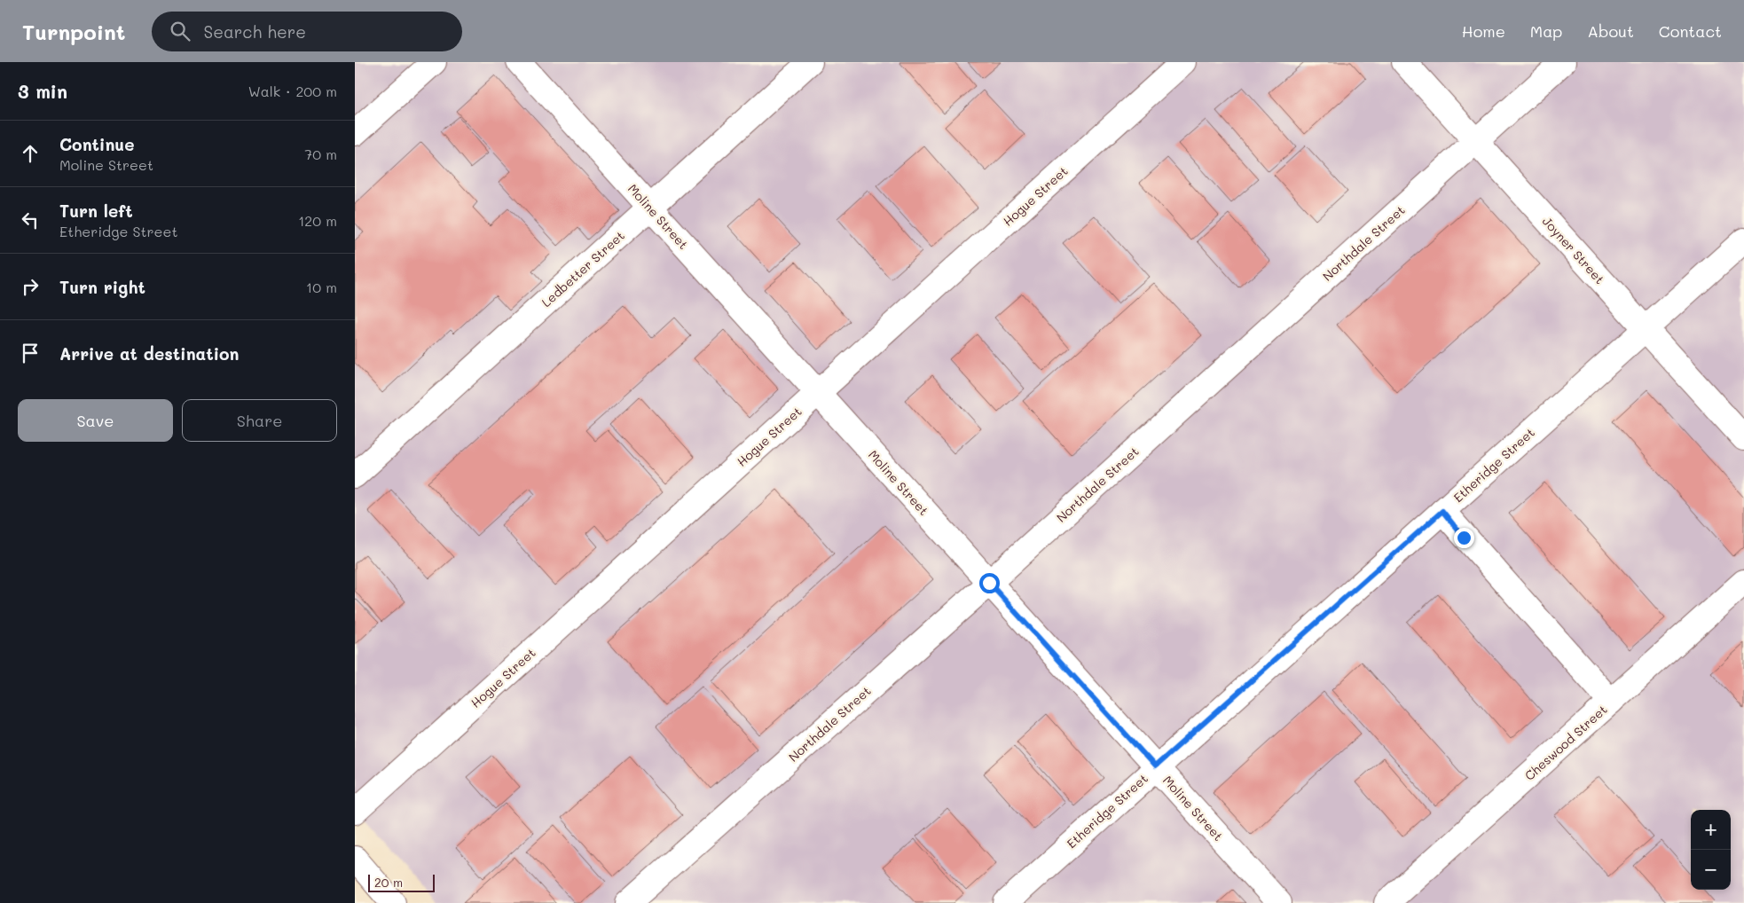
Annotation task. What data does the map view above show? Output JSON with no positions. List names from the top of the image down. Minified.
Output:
{"streets":{"street":["Hogue Street","Moline Street","Northdale Street","Joyner Street","Ledbetter Street","Etheridge Street","Cheswood Street"]},"crossings":[["Hogue Street","Moline Street"],["Moline Street","Northdale Street"],["Moline Street","Ledbetter Street"],["Moline Street","Etheridge Street"],["Northdale Street","Joyner Street"],["Joyner Street","Etheridge Street"]],"scale_bar":"20 m","page":{"header":"Turnpoint","search":"Search here","nav":["Home","Map","About","Contact"],"heading":["3 min","Walk · 200 m"],"list":[["Continue","Moline Street","70 m"],["Turn left","Etheridge Street","120 m"],["Turn right","10 m"],"Arrive at destination"],"buttons":["Save","Share"],"map_buttons":["+","−"],"scale":"20 m"}}
